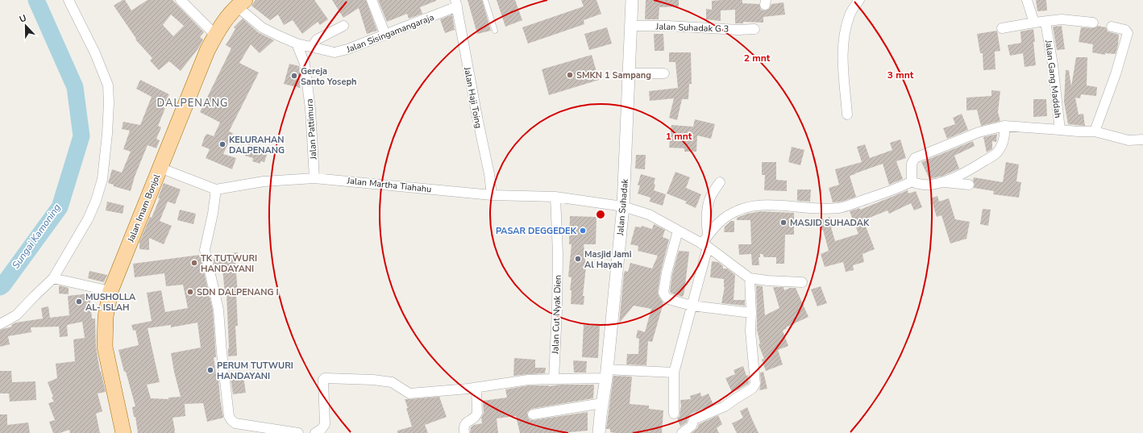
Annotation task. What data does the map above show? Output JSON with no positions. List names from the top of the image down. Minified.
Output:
{"streets":{"main road":["Jalan Imam Bonjol"],"street":["Jalan Suhadak G 3","Jalan Sisingamangaraja","Jalan Gang Maddah","Jalan Haji Toing","Jalan Pattimura","Jalan Martha Tiahahu","Jalan Suhadak","Jalan Cut Nyak Dien"]},"crossings":[["Jalan Suhadak G 3","Jalan Suhadak"],["Jalan Sisingamangaraja","Jalan Haji Toing"],["Jalan Sisingamangaraja","Jalan Pattimura"],["Jalan Sisingamangaraja","Jalan Imam Bonjol"],["Jalan Haji Toing","Jalan Martha Tiahahu"],["Jalan Pattimura","Jalan Martha Tiahahu"],["Jalan Martha Tiahahu","Jalan Suhadak"],["Jalan Martha Tiahahu","Jalan Cut Nyak Dien"]],"districts":["DALPENANG"],"water":["Sungai Kamoning"],"places":["SMKN 1 Sampang","Gereja Santo Yoseph","KELURAHAN DALPENANG","MASJID SUHADAK","PASAR DEGGEDEK","Masjid Jami Al Hayah","TK TUTWURI HANDAYANI","SDN DALPENANG I","MUSHOLLA AL- ISLAH","PERUM TUTWURI HANDAYANI"],"north":"top","rings":["2 mnt","3 mnt","1 mnt"]}
